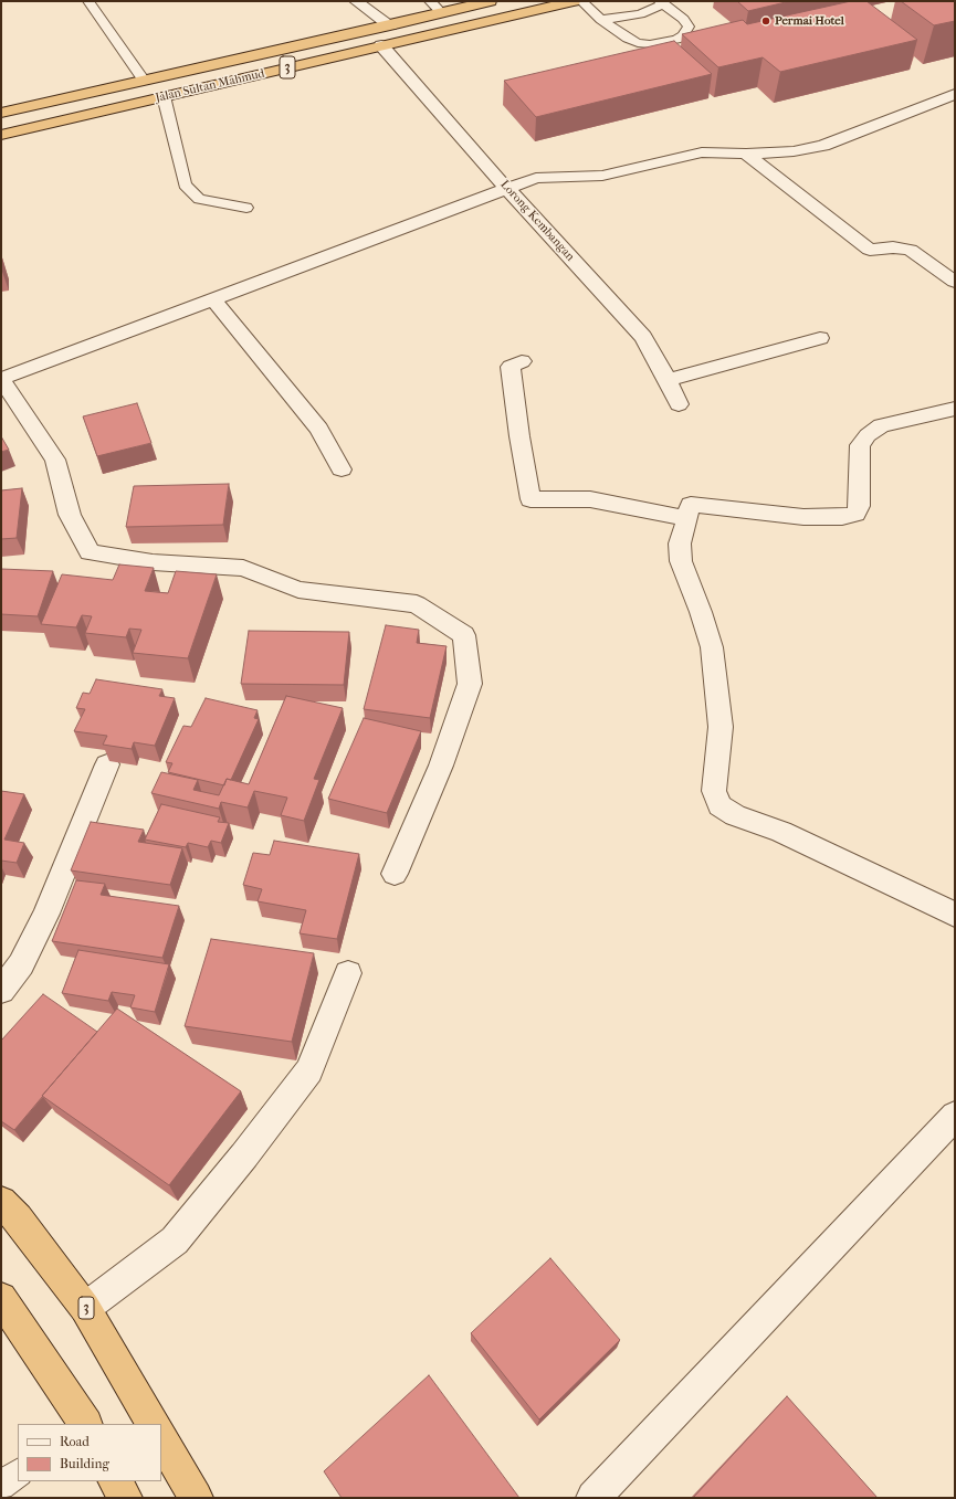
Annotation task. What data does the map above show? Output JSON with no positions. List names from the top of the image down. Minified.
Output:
{"streets":{"highway":["3","Jalan Sultan Mahmud"],"street":["Lorong Kembangan"]},"crossings":[["Jalan Sultan Mahmud","Lorong Kembangan"]],"places":["Permai Hotel"],"legend":["Road","Building"]}
